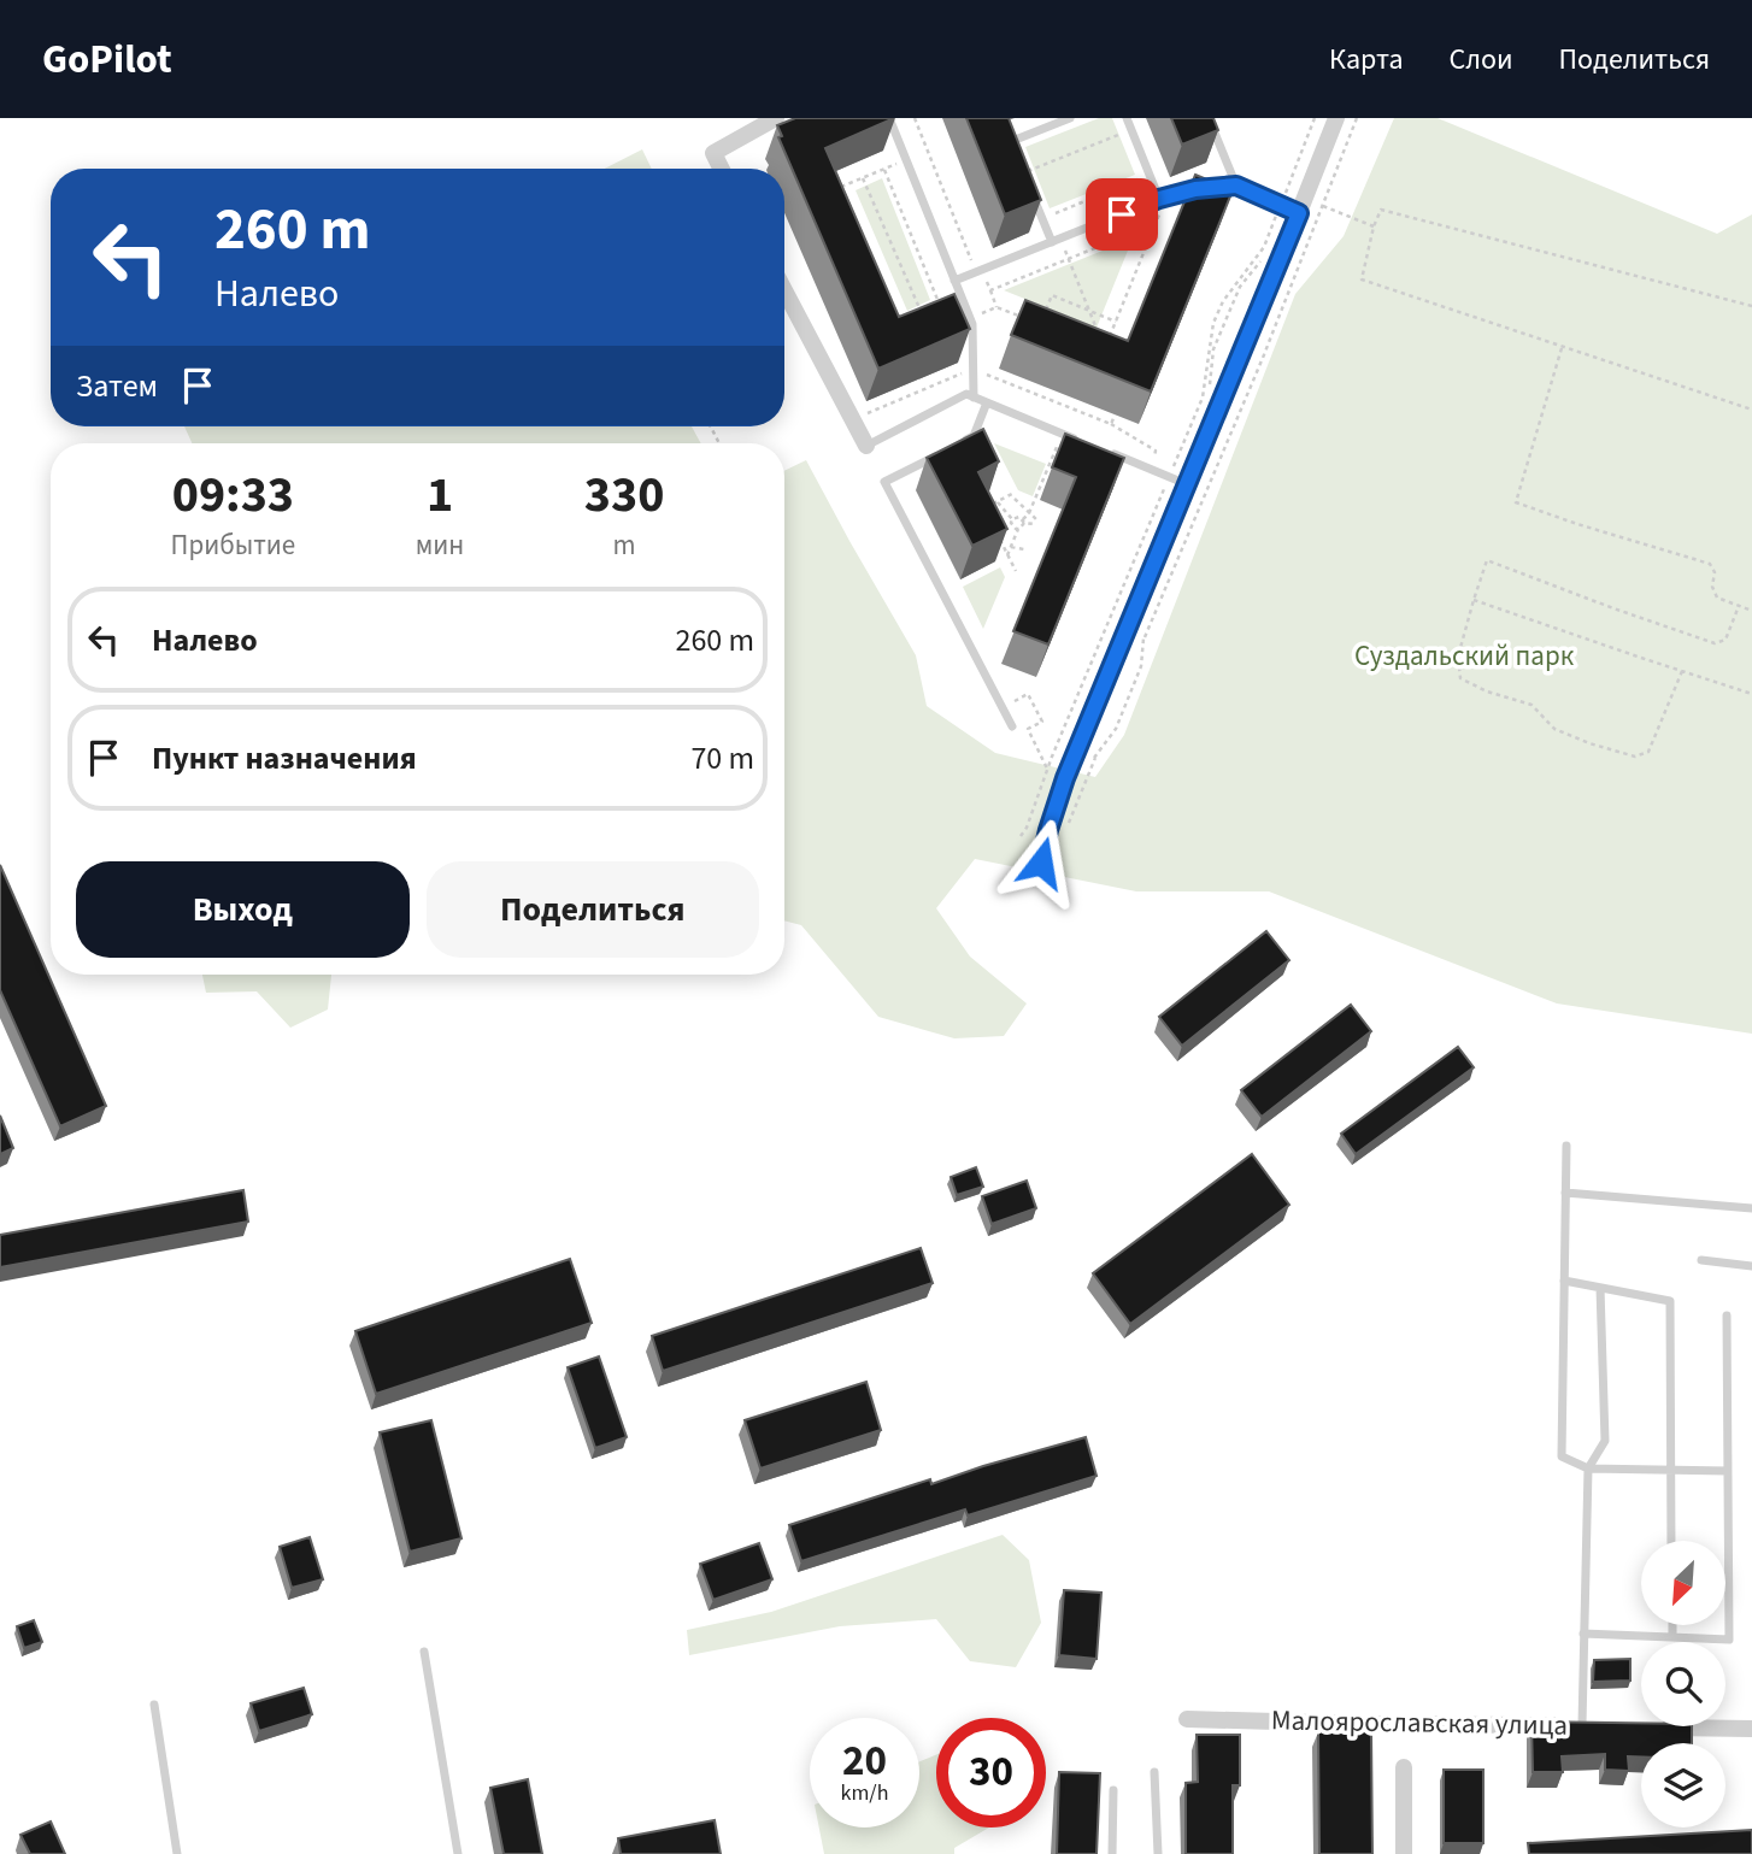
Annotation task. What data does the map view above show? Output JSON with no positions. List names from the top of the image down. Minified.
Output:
{"streets":{"street":["Малоярославская улица"]},"parks":["Суздальский парк"],"north":"bottom left","page":{"header":"GoPilot","nav":["Карта","Слои","Поделиться"],"turn":["260 m","Налево"],"then":"Затем","eta":["09:33","Прибытие","1","мин","330","m"],"list":[{"name":"Налево","value":"260 m"},{"name":"Пункт назначения","value":"70 m"}],"buttons":["Выход","Поделиться"],"speed":"20 km/h","limit":"30"}}
